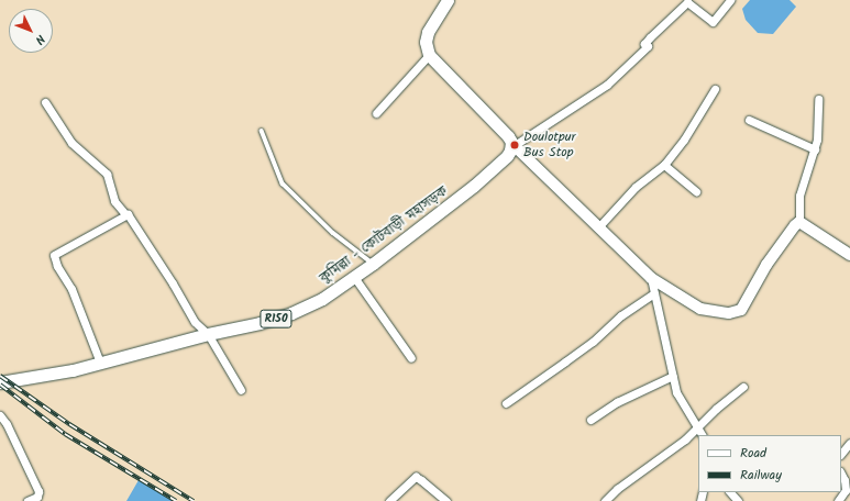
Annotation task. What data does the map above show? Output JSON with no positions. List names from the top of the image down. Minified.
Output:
{"streets":{"main road":["কুমিল্লা - কোটবাড়ী মহাসড়ক","R150"]},"places":["Doulotpur Bus Stop"],"legend":["Road","Railway"],"north":"bottom right"}
